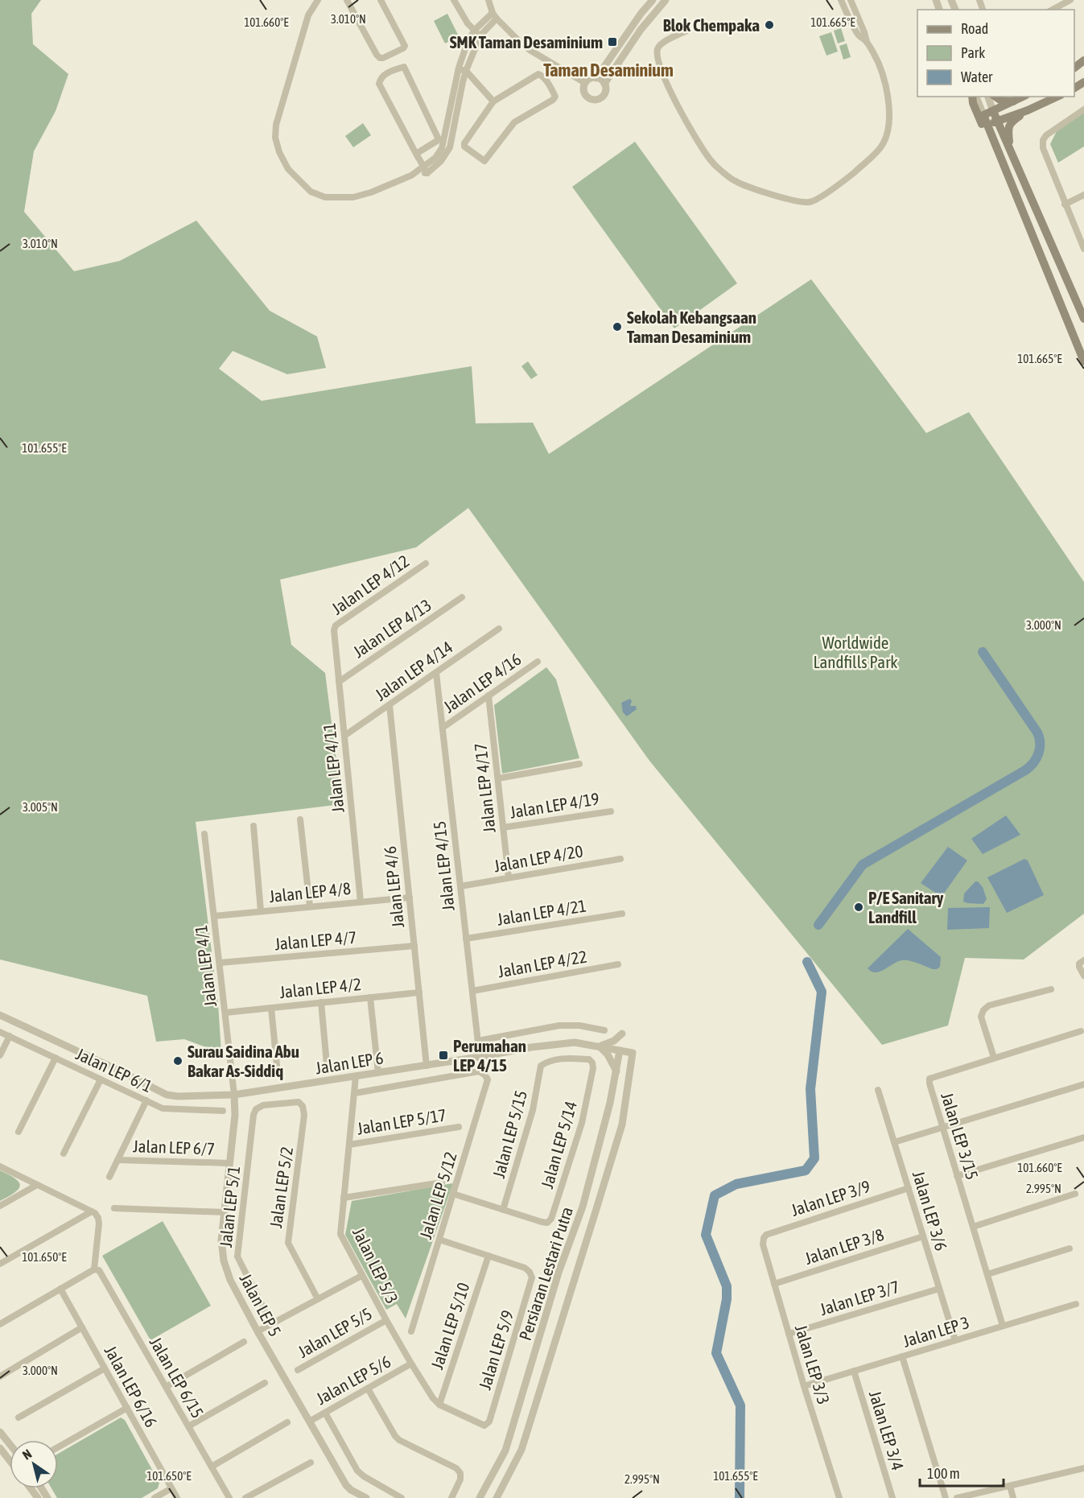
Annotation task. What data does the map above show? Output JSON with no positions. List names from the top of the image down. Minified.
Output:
{"streets":{"street":["Jalan LEP 4/12","Jalan LEP 4/13","Jalan LEP 4/14","Jalan LEP 4/16","Jalan LEP 4/11","Jalan LEP 4/17","Jalan LEP 4/19","Jalan LEP 4/20","Jalan LEP 4/15","Jalan LEP 4/6","Jalan LEP 4/8","Jalan LEP 4/21","Jalan LEP 4/7","Jalan LEP 4/22","Jalan LEP 4/1","Jalan LEP 4/2","Jalan LEP 6","Jalan LEP 6/1","Jalan LEP 5/17","Jalan LEP 5/15","Jalan LEP 3/15","Jalan LEP 5/14","Jalan LEP 6/7","Jalan LEP 5/2","Jalan LEP 5/12","Jalan LEP 3/9","Jalan LEP 5/1","Jalan LEP 3/6","Jalan LEP 3/8","Jalan LEP 5/3","Persiaran Lestari Putra","Jalan LEP 3/7","Jalan LEP 5","Jalan LEP 5/10","Jalan LEP 3","Jalan LEP 5/5","Jalan LEP 5/9","Jalan LEP 3/3","Jalan LEP 6/15","Jalan LEP 5/6","Jalan LEP 6/16","Jalan LEP 3/4"]},"crossings":[["Jalan LEP 4/12","Jalan LEP 4/11"],["Jalan LEP 4/13","Jalan LEP 4/11"],["Jalan LEP 4/14","Jalan LEP 4/11"],["Jalan LEP 4/14","Jalan LEP 4/15"],["Jalan LEP 4/14","Jalan LEP 4/6"],["Jalan LEP 4/16","Jalan LEP 4/17"],["Jalan LEP 4/16","Jalan LEP 4/15"],["Jalan LEP 4/11","Jalan LEP 4/8"],["Jalan LEP 4/17","Jalan LEP 4/19"],["Jalan LEP 4/17","Jalan LEP 4/20"],["Jalan LEP 4/20","Jalan LEP 4/15"],["Jalan LEP 4/15","Jalan LEP 4/21"],["Jalan LEP 4/15","Jalan LEP 4/22"],["Jalan LEP 4/15","Jalan LEP 6"],["Jalan LEP 4/6","Jalan LEP 4/8"],["Jalan LEP 4/6","Jalan LEP 4/7"],["Jalan LEP 4/6","Jalan LEP 4/2"],["Jalan LEP 4/6","Jalan LEP 6"],["Jalan LEP 4/8","Jalan LEP 4/1"],["Jalan LEP 4/7","Jalan LEP 4/1"],["Jalan LEP 4/1","Jalan LEP 4/2"],["Jalan LEP 4/1","Jalan LEP 6"],["Jalan LEP 4/1","Jalan LEP 5"],["Jalan LEP 6","Jalan LEP 5/3"],["Jalan LEP 6","Persiaran Lestari Putra"],["Jalan LEP 6","Jalan LEP 5"],["Jalan LEP 5/17","Jalan LEP 5/3"],["Jalan LEP 5/15","Jalan LEP 5/14"],["Jalan LEP 3/15","Jalan LEP 3"],["Jalan LEP 6/7","Jalan LEP 5"],["Jalan LEP 5/2","Jalan LEP 5/1"],["Jalan LEP 5/12","Jalan LEP 5/3"],["Jalan LEP 3/9","Jalan LEP 3/6"],["Jalan LEP 3/9","Jalan LEP 3/3"],["Jalan LEP 3/6","Jalan LEP 3/8"],["Jalan LEP 3/6","Jalan LEP 3/7"],["Jalan LEP 3/6","Jalan LEP 3"],["Jalan LEP 3/8","Jalan LEP 3/3"],["Jalan LEP 5/3","Jalan LEP 5/10"],["Jalan LEP 5/3","Jalan LEP 5/5"],["Jalan LEP 5/3","Jalan LEP 5/9"],["Jalan LEP 5/3","Jalan LEP 5/6"],["Jalan LEP 3/7","Jalan LEP 3/3"],["Jalan LEP 5","Jalan LEP 5/6"],["Jalan LEP 5/10","Jalan LEP 5/9"],["Jalan LEP 3","Jalan LEP 3/3"],["Jalan LEP 3","Jalan LEP 3/4"]],"districts":["Taman Desaminium"],"parks":["Worldwide Landfills Park"],"places":{"other":["Blok Chempaka","Sekolah Kebangsaan Taman Desaminium","P/E Sanitary Landfill","Surau Saidina Abu Bakar As-Siddiq"],"transit":["SMK Taman Desaminium","Perumahan LEP 4/15"]},"legend":["Road","Park","Water"],"scale_bar":"100 m","north":"top left","coordinates":["3.010°N","101.665°E","101.660°E","101.655°E","3.000°N","3.005°N","2.995°N","101.650°E"]}
